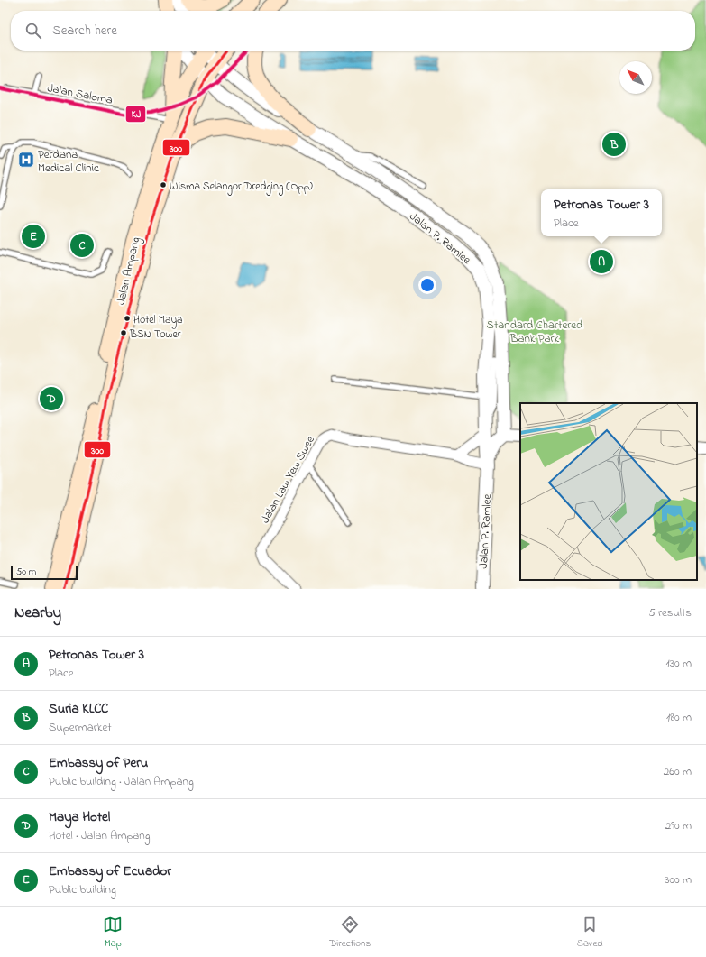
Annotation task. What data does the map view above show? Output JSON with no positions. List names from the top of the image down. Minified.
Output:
{"streets":{"main road":["Jalan Ampang"],"street":["Jalan P. Ramlee","Jalan Law Yew Swee"],"lane":["Jalan Saloma"]},"crossings":[["Jalan Saloma","Jalan Ampang"],["Jalan P. Ramlee","Jalan Ampang"],["Jalan P. Ramlee","Jalan Law Yew Swee"]],"parks":["Standard Chartered Bank Park"],"places":{"hospital":["Perdana Medical Clinic"],"other":["Wisma Selangor Dredging (Opp)","Hotel Maya","BSN Tower"]},"lines":["transit line KJ","transit line 300"],"scale_bar":"50 m","north":"top left","page":{"search":"Search here","pins":["B","E","C","A","D"],"popup":["Petronas Tower 3","Place"],"scale":"50 m","heading":["Nearby","5 results"],"list":[{"mark":"A","name":"Petronas Tower 3","note":"Place","value":"130 m"},{"mark":"B","name":"Suria KLCC","note":"Supermarket","value":"180 m"},{"mark":"C","name":"Embassy of Peru","note":"Public building · Jalan Ampang","value":"260 m"},{"mark":"D","name":"Maya Hotel","note":"Hotel · Jalan Ampang","value":"290 m"},{"mark":"E","name":"Embassy of Ecuador","note":"Public building","value":"300 m"}],"nav":["Map","Directions","Saved"]}}
